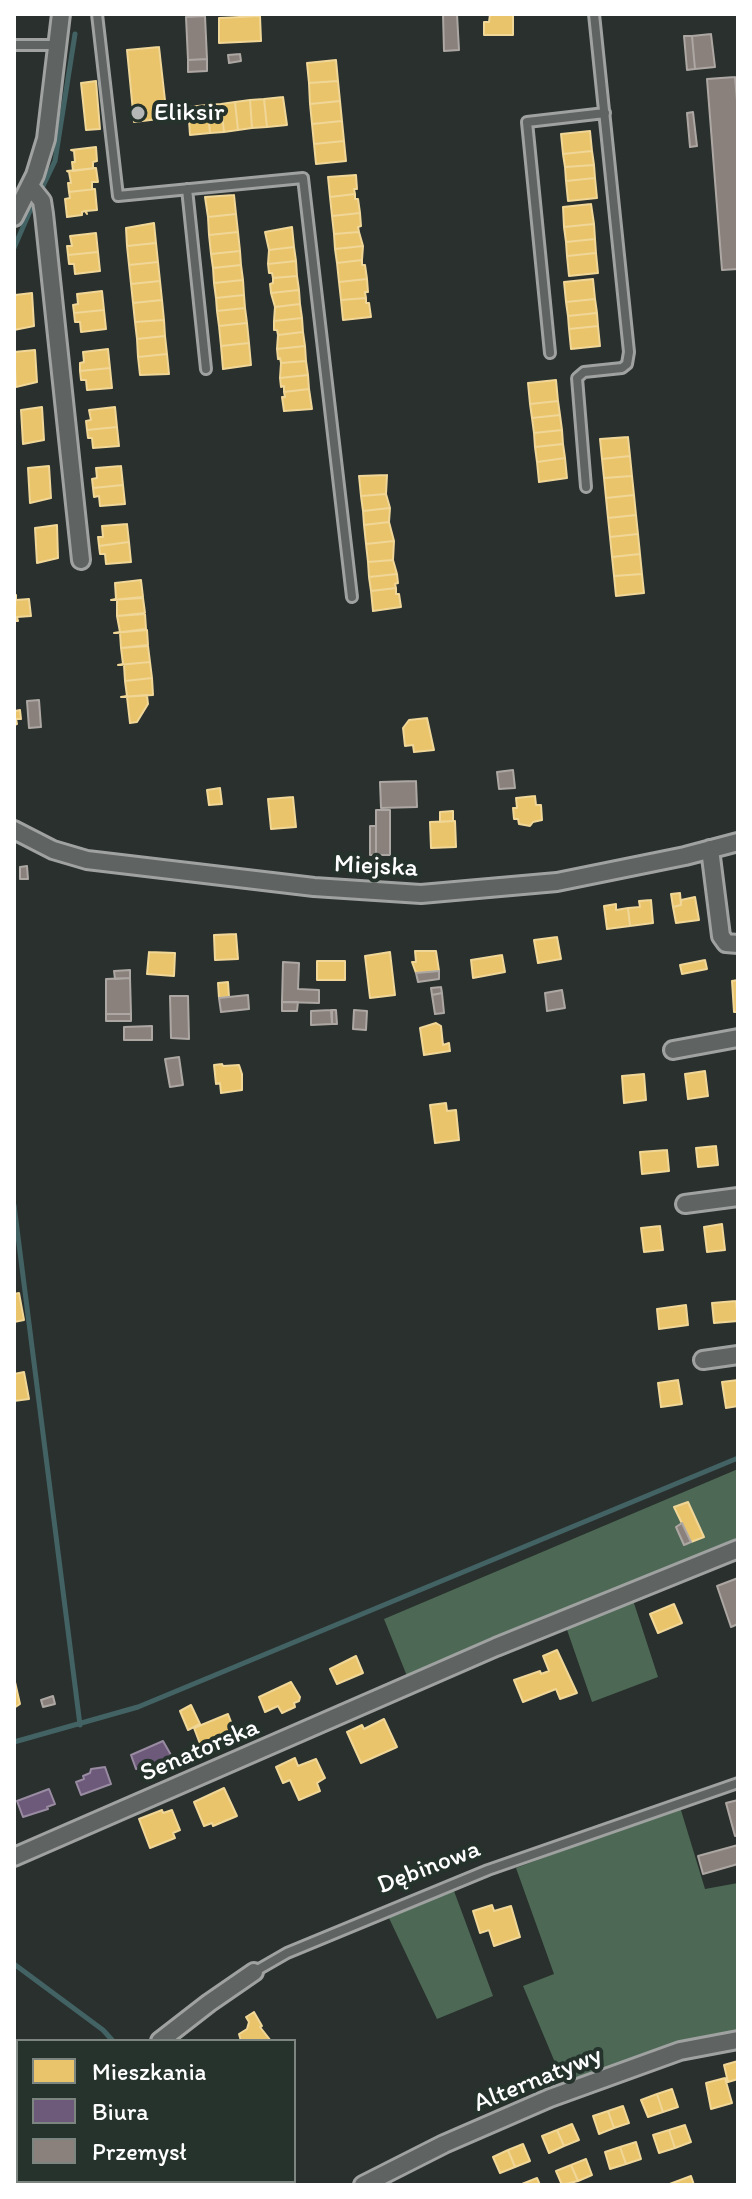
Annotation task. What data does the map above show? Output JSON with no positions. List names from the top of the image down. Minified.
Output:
{"streets":{"street":["Miejska","Senatorska","Dębinowa","Alternatywy"]},"places":["Eliksir"],"legend":["Mieszkania","Biura","Przemysł"]}
